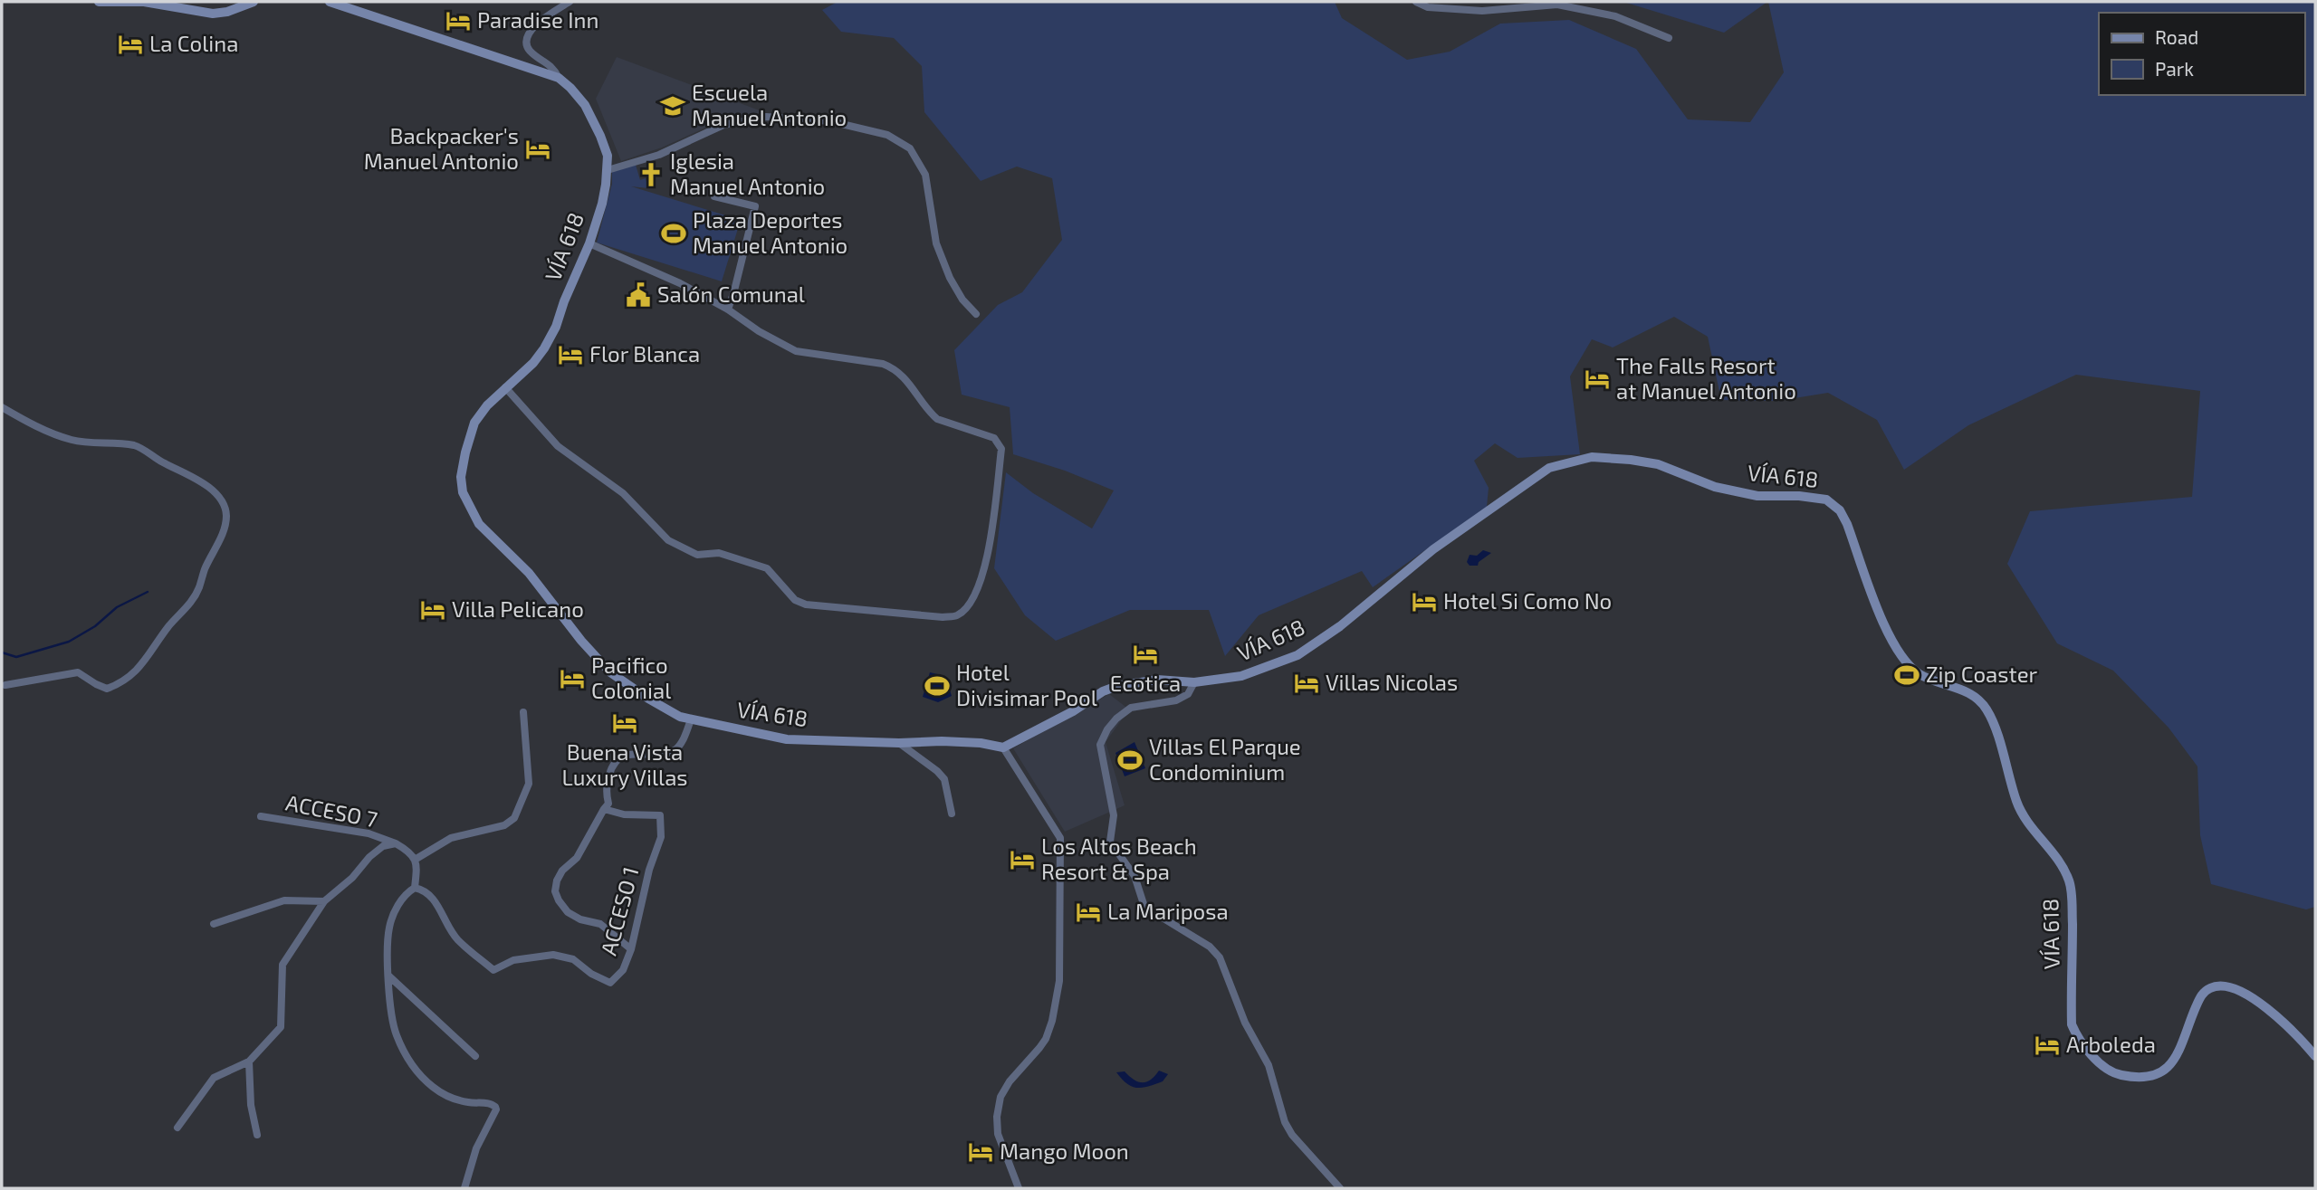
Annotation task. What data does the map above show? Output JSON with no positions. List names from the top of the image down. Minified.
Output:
{"streets":{"street":["VÍA 618","ACCESO 7","ACCESO 1"]},"places":{"hotel":["Paradise Inn","La Colina","Backpacker's Manuel Antonio","Flor Blanca","The Falls Resort at Manuel Antonio","Hotel Si Como No","Villa Pelicano","Ecotica","Pacifico Colonial","Villas Nicolas","Buena Vista Luxury Villas","Los Altos Beach Resort & Spa","La Mariposa","Arboleda","Mango Moon"],"school or university":["Escuela Manuel Antonio"],"church":["Iglesia Manuel Antonio"],"sports":["Plaza Deportes Manuel Antonio","Zip Coaster","Hotel Divisimar Pool","Villas El Parque Condominium"],"public building":["Salón Comunal"]},"legend":["Road","Park"]}
